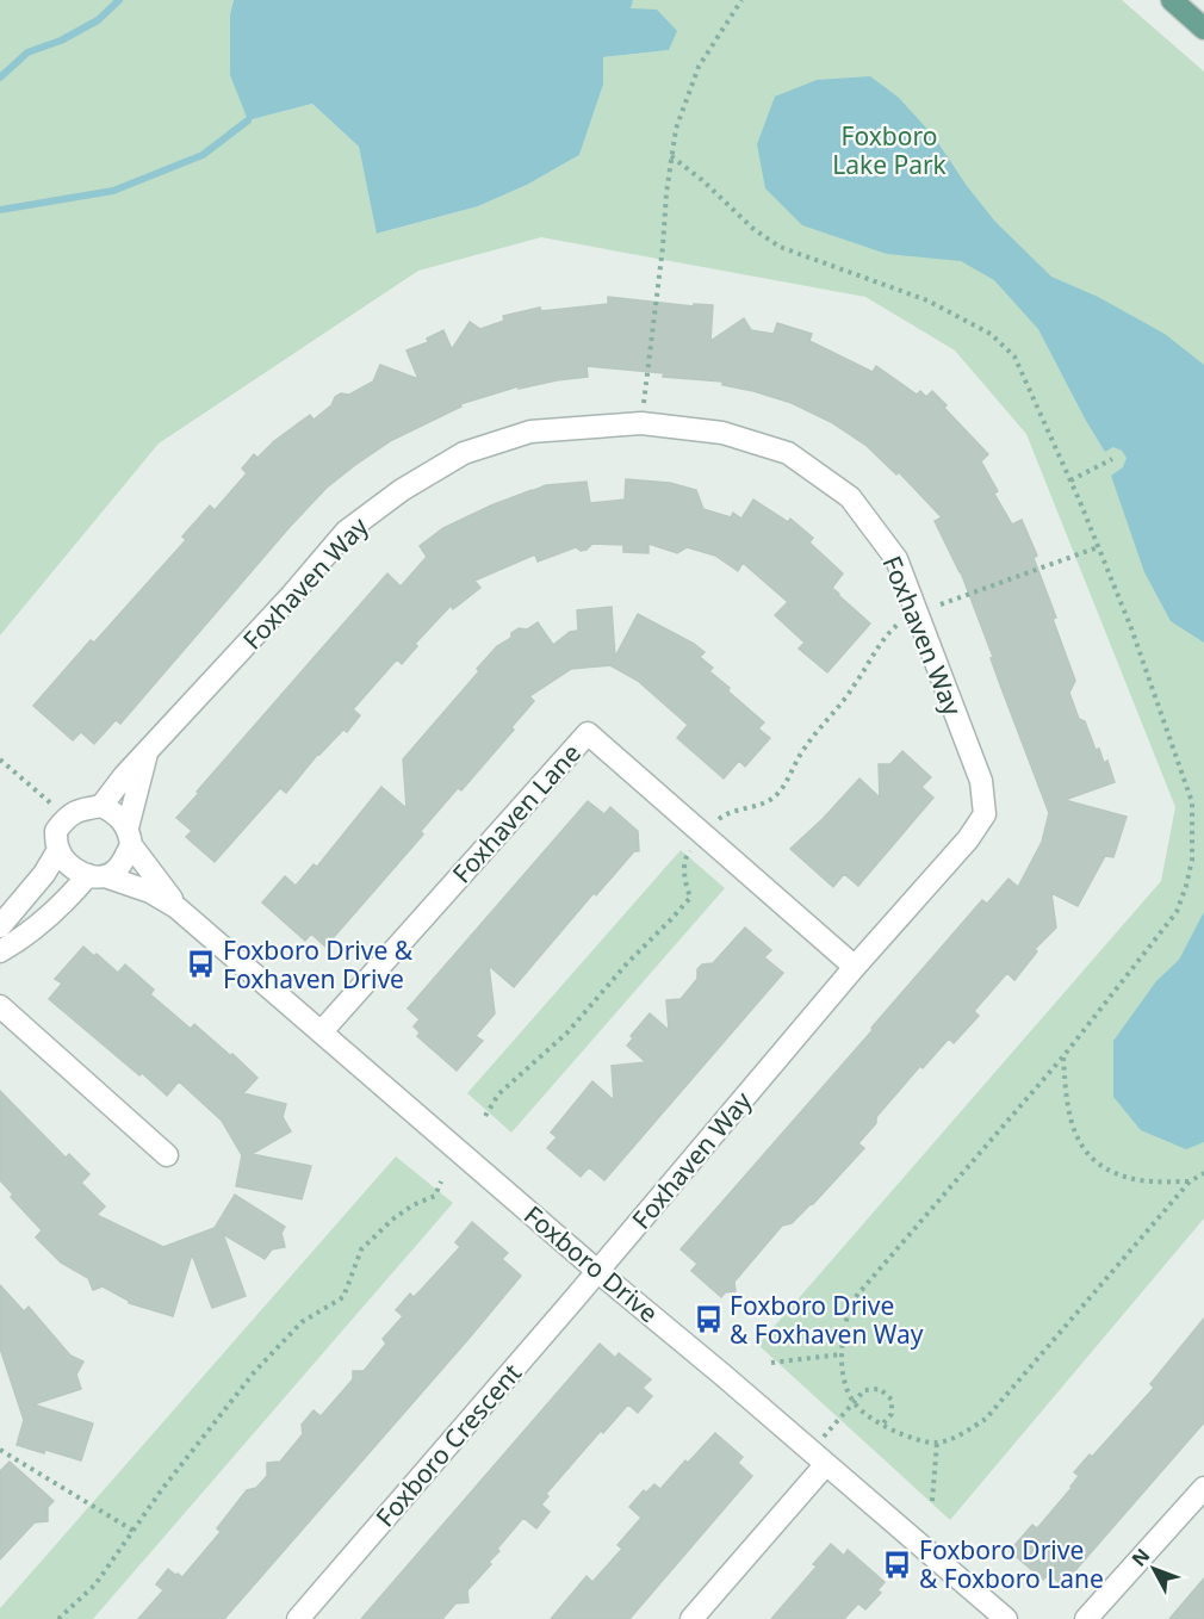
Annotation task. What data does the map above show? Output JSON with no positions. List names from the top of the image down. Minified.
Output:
{"streets":{"street":["Foxhaven Way","Foxhaven Lane","Foxboro Drive","Foxboro Crescent"]},"crossings":[["Foxhaven Way","Foxhaven Lane"],["Foxhaven Way","Foxboro Drive"],["Foxhaven Way","Foxboro Crescent"],["Foxhaven Lane","Foxboro Drive"],["Foxboro Drive","Foxboro Crescent"]],"parks":["Foxboro Lake Park"],"places":{"bus stop":["Foxboro Drive & Foxhaven Drive","Foxboro Drive & Foxhaven Way","Foxboro Drive & Foxboro Lane"]},"north":"top left"}
